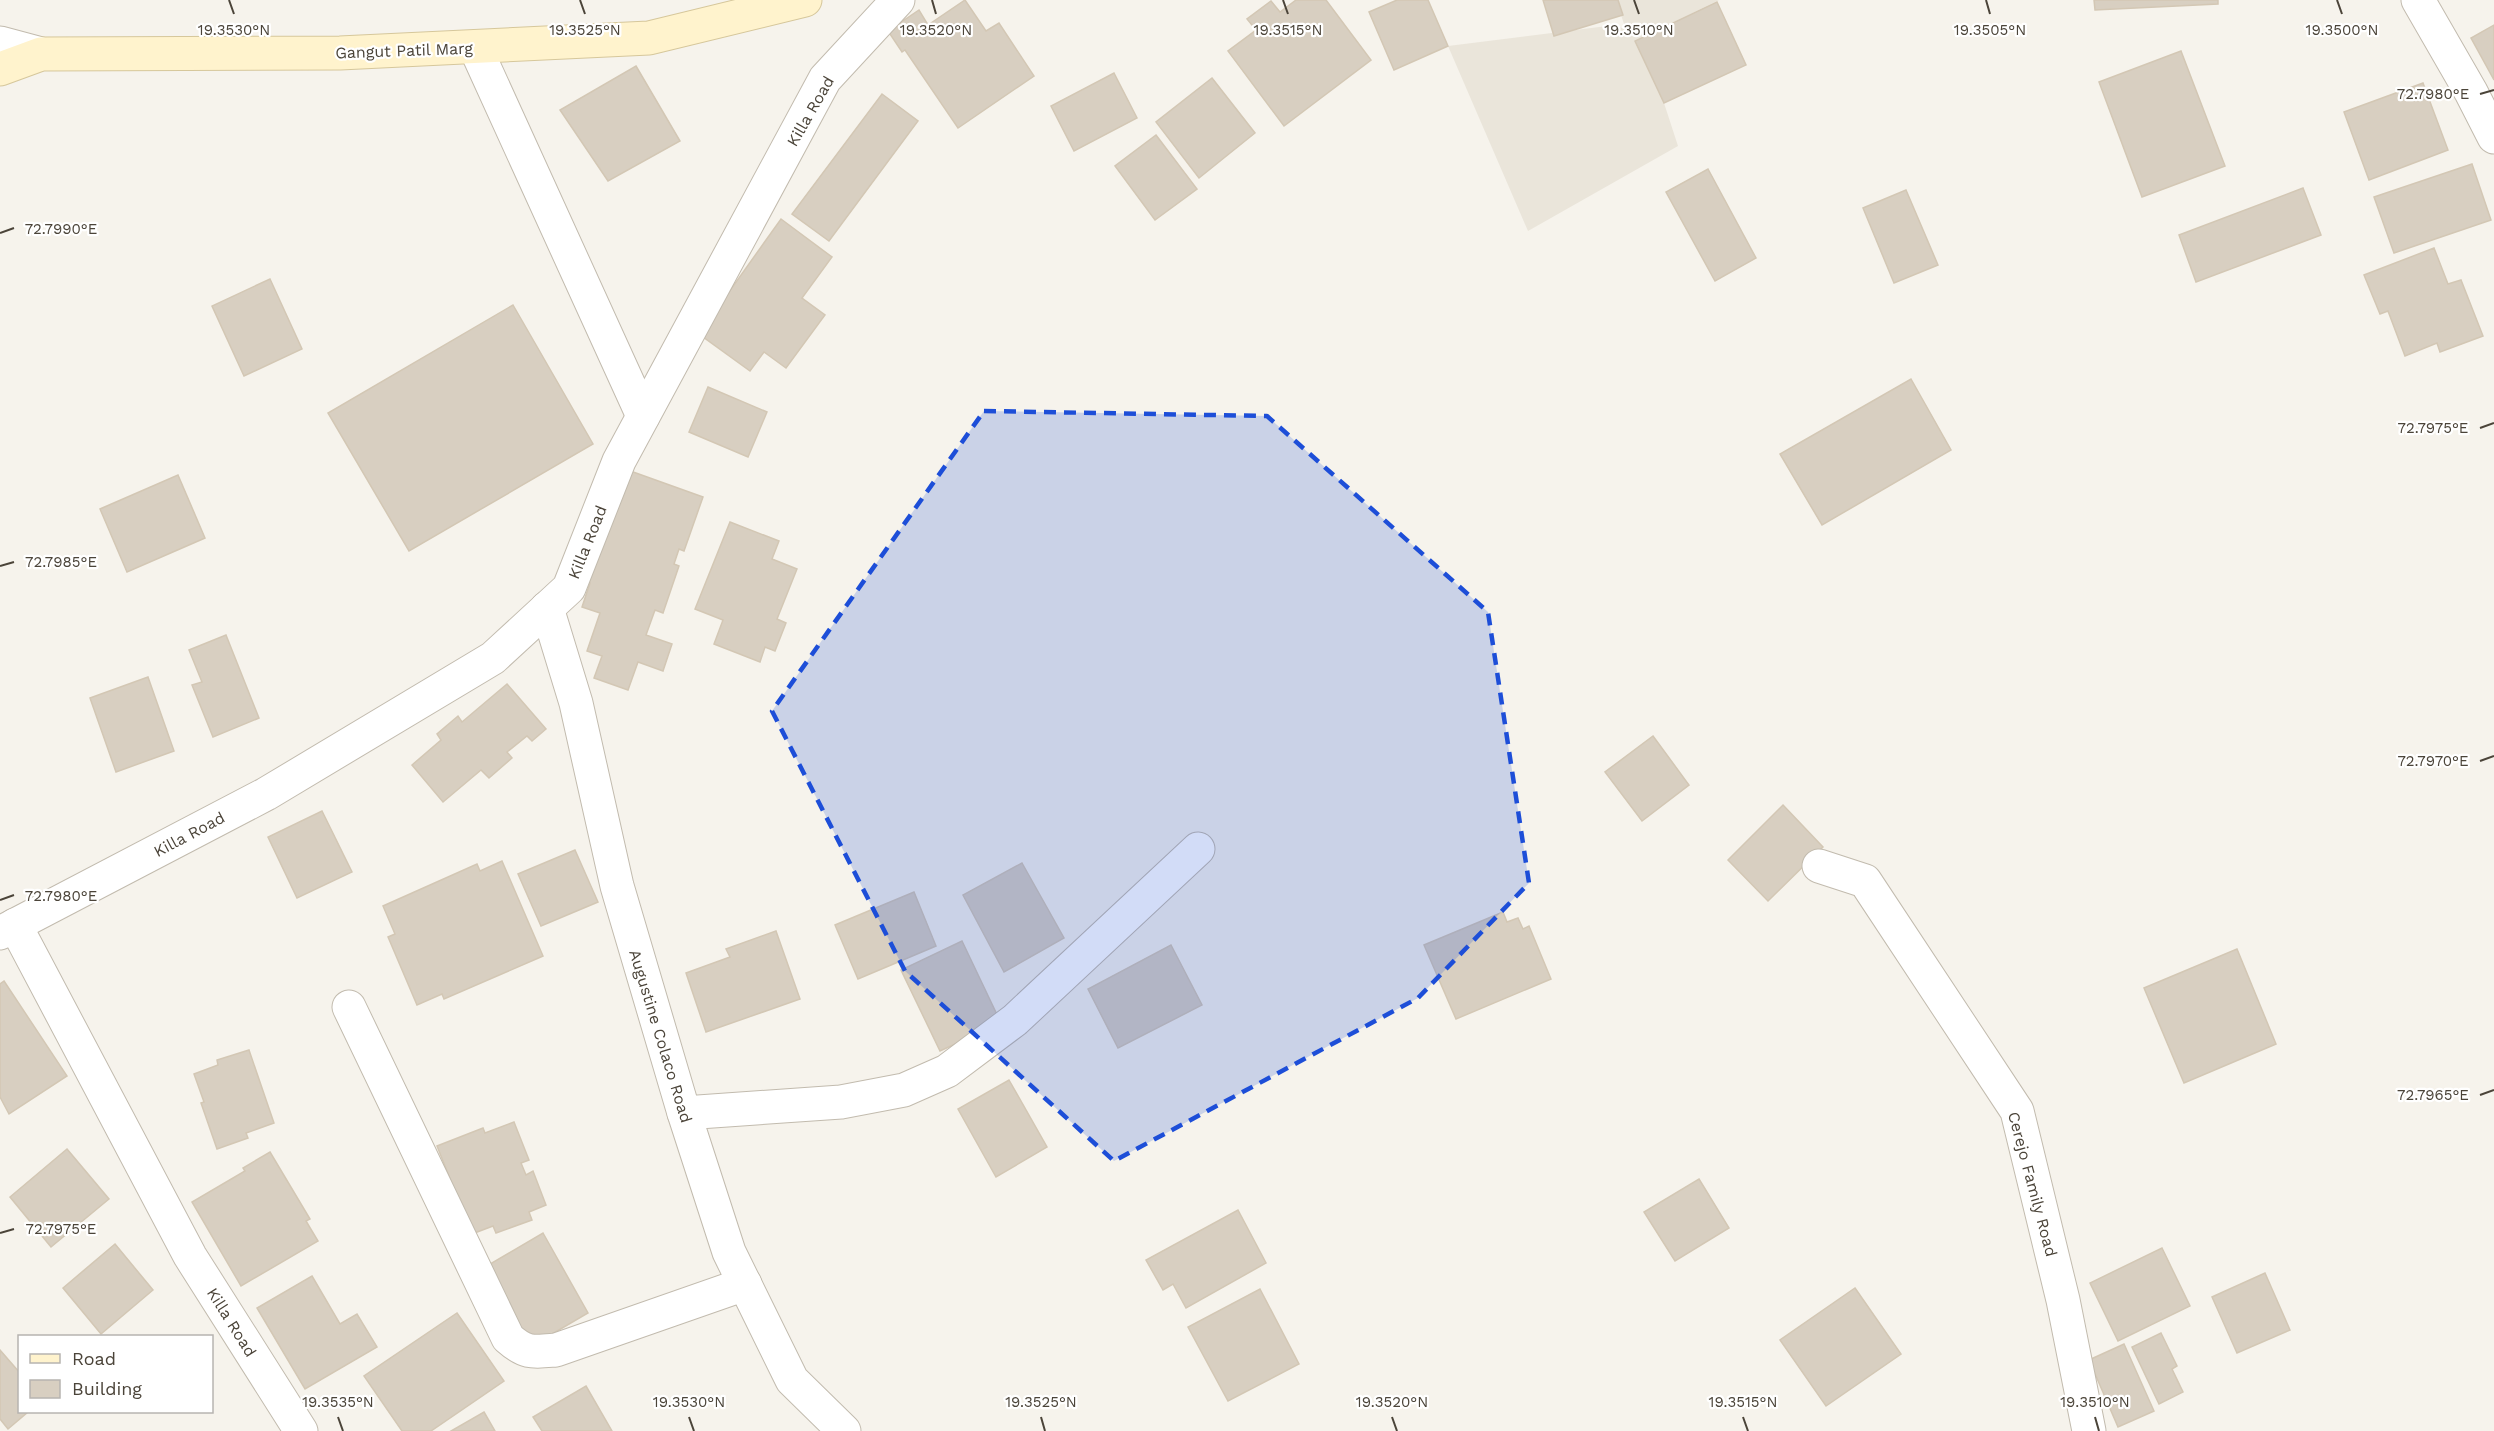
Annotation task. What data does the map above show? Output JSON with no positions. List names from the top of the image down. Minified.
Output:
{"streets":{"main road":["Gangut Patil Marg"],"street":["Killa Road","Augustine Colaco Road","Cerejo Family Road"]},"crossings":[["Killa Road","Augustine Colaco Road"]],"legend":["Road","Building"],"coordinates":["19.3530°N","19.3525°N","19.3520°N","19.3515°N","19.3510°N","19.3505°N","19.3500°N","72.7980°E","72.7990°E","72.7975°E","72.7985°E","72.7970°E","72.7965°E","19.3535°N"]}
